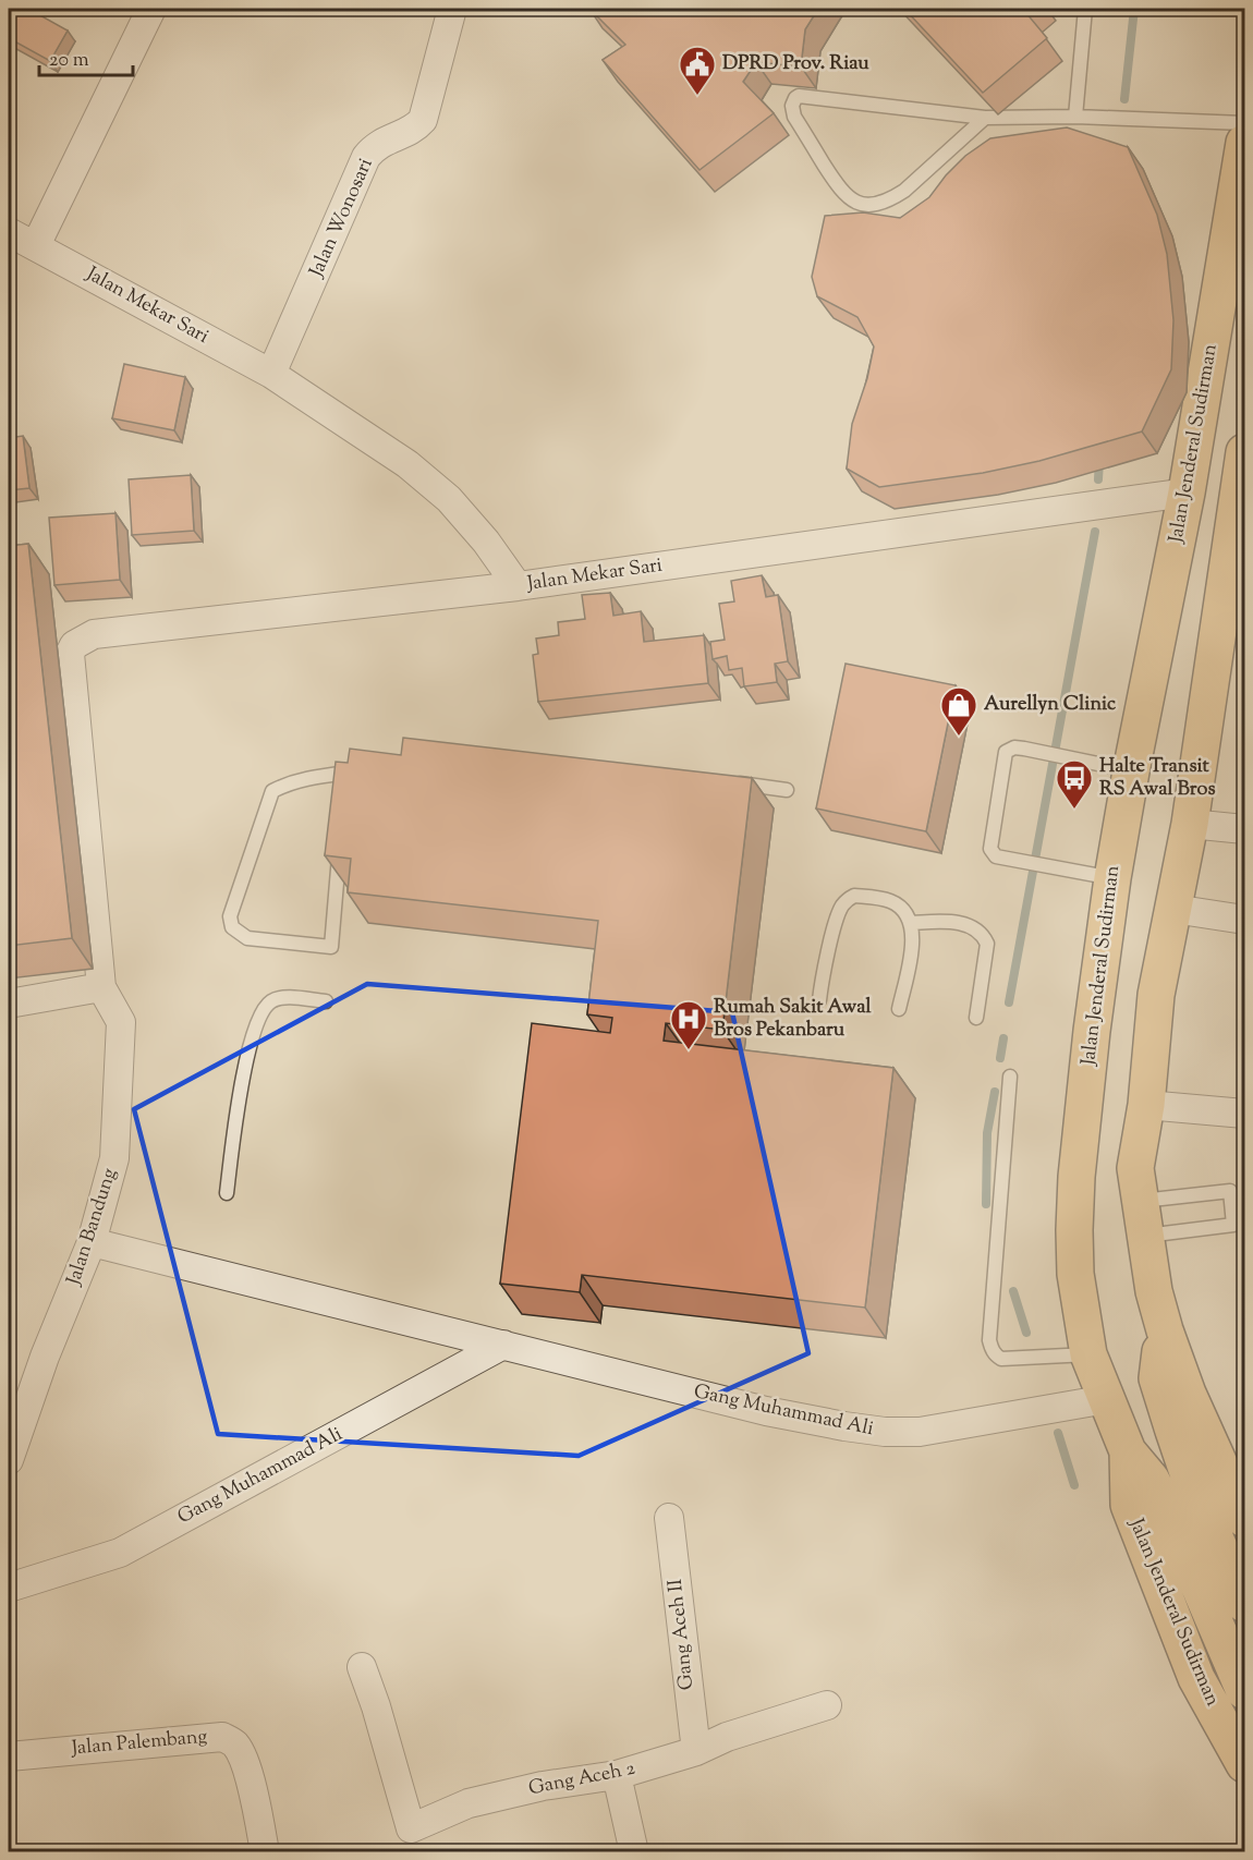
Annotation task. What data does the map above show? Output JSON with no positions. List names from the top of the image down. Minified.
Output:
{"streets":{"main road":["Jalan Jenderal Sudirman"],"street":["Jalan Wonosari","Jalan Mekar Sari","Jalan Bandung","Gang Muhammad Ali","Gang Aceh II","Jalan Palembang","Gang Aceh 2"]},"crossings":[["Jalan Wonosari","Jalan Mekar Sari"],["Jalan Mekar Sari","Jalan Jenderal Sudirman"],["Jalan Jenderal Sudirman","Gang Muhammad Ali"],["Jalan Bandung","Gang Muhammad Ali"],["Gang Aceh II","Gang Aceh 2"]],"places":{"public building":["DPRD Prov. Riau"],"shop":["Aurellyn Clinic"],"bus stop":["Halte Transit RS Awal Bros"],"hospital":["Rumah Sakit Awal Bros Pekanbaru"]},"scale_bar":"20 m"}
